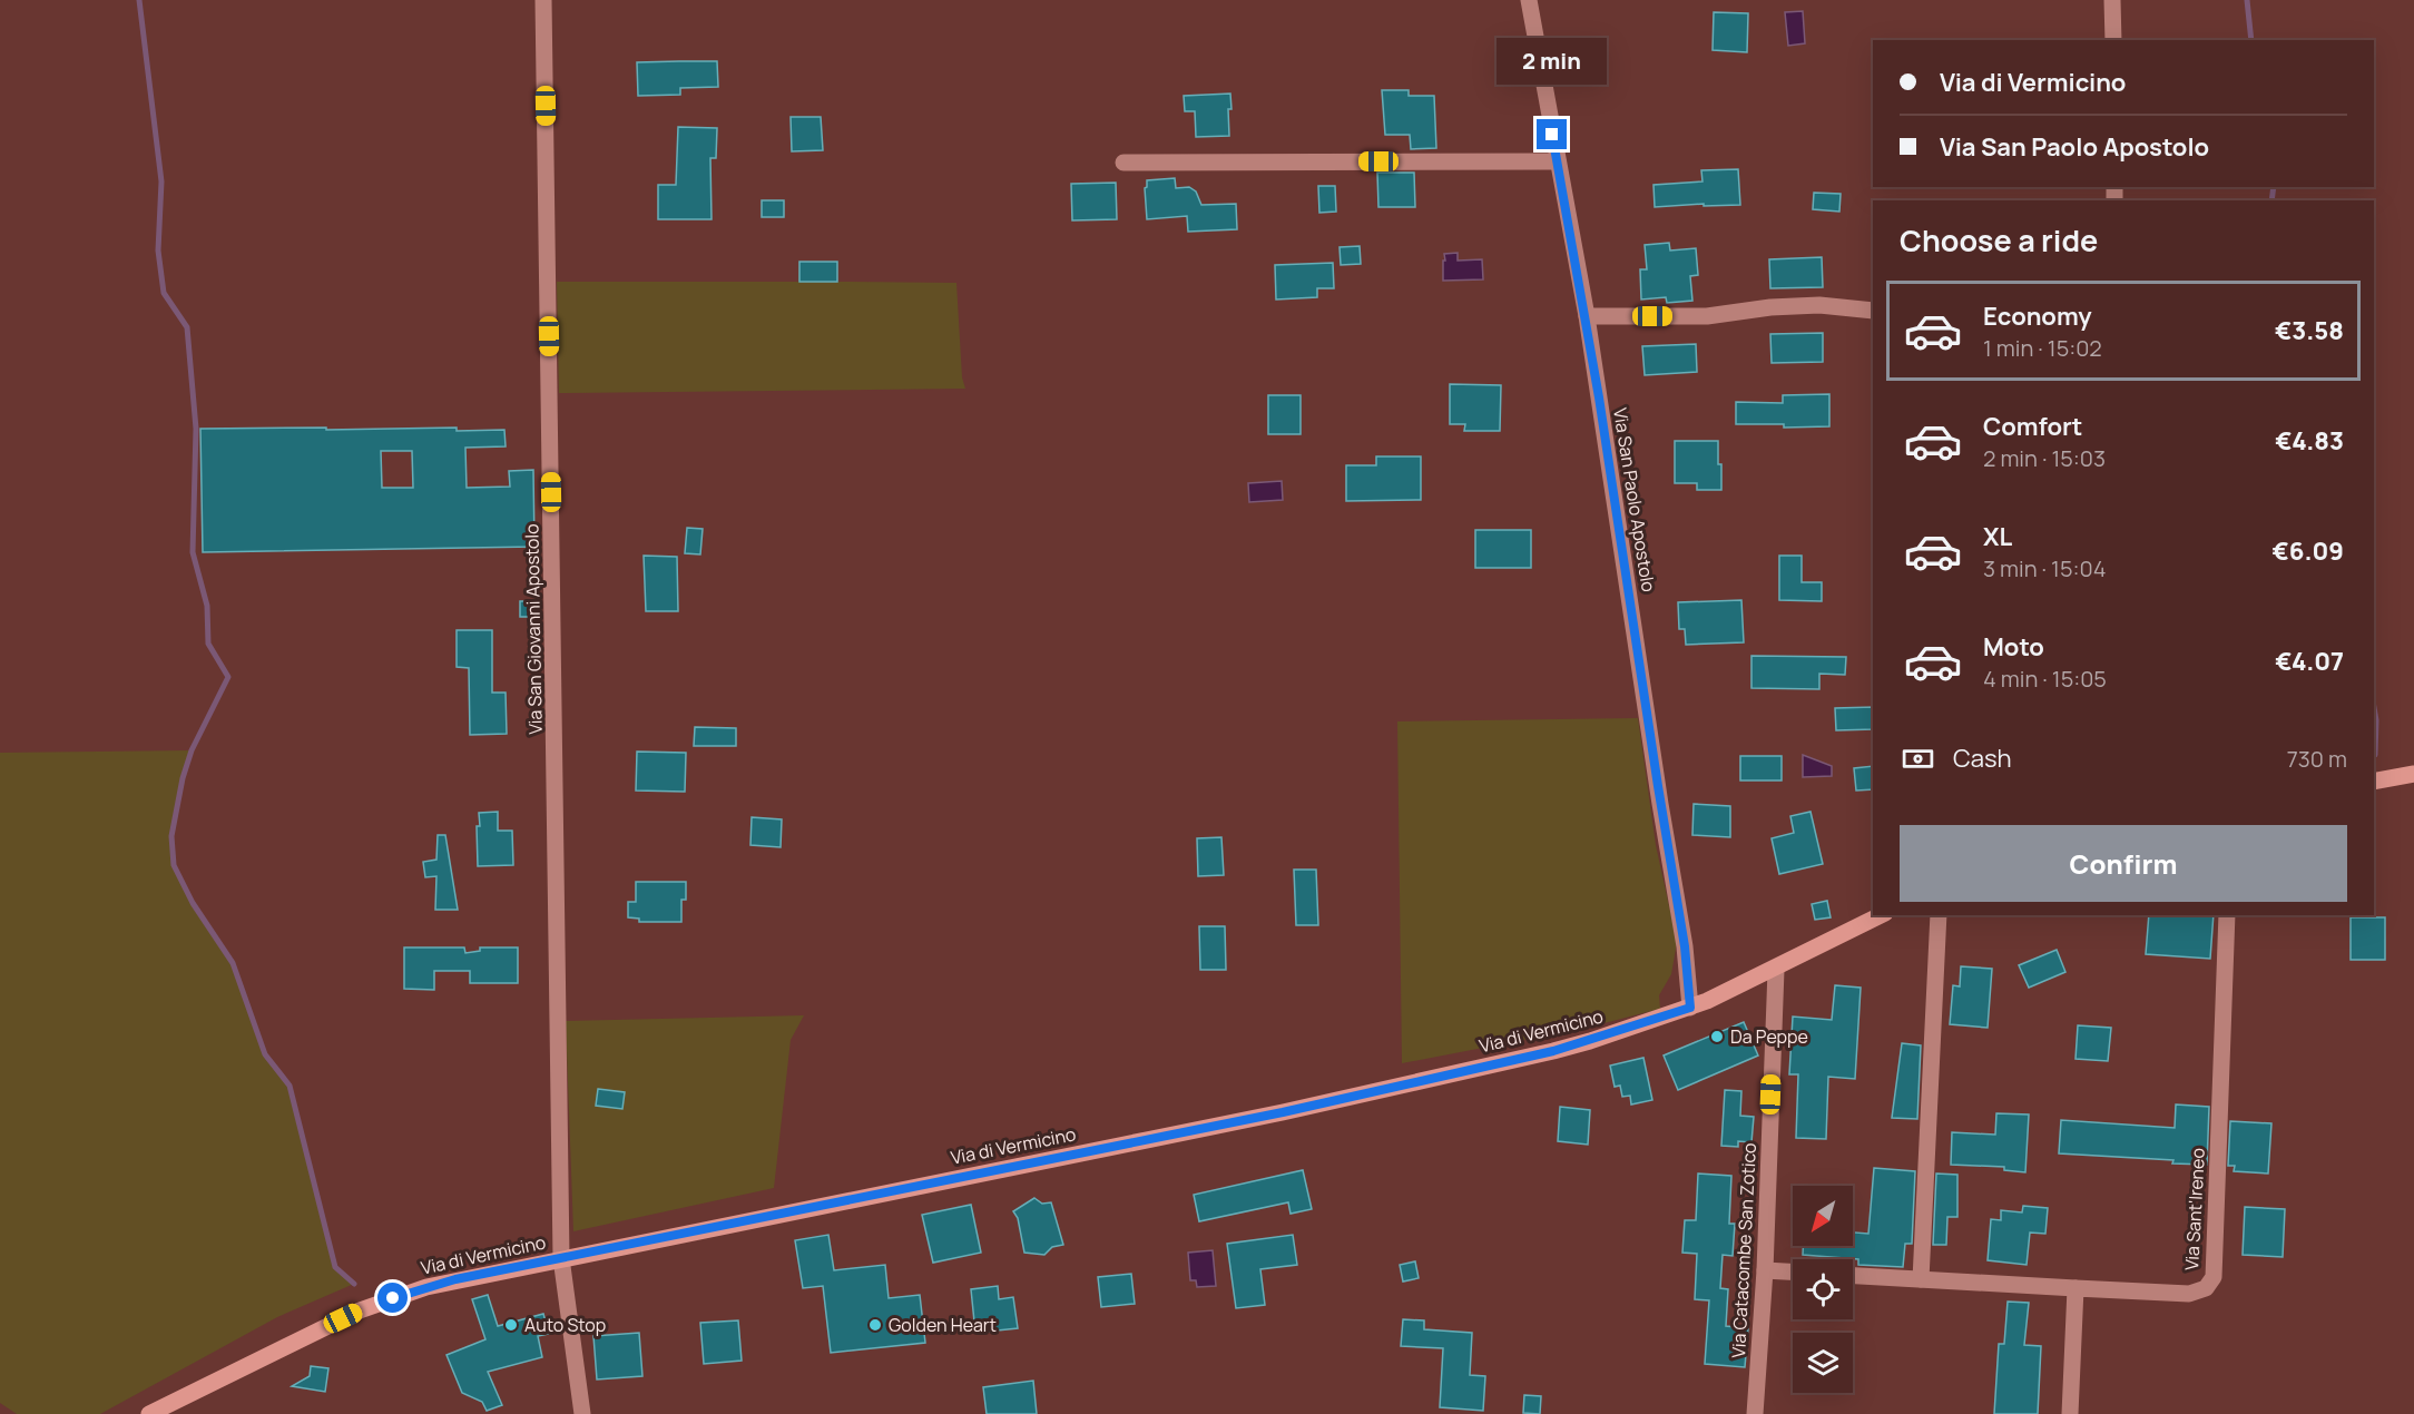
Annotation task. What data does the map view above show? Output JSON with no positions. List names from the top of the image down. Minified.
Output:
{"streets":{"main road":["Via di Vermicino"],"street":["Via San Paolo Apostolo","Via San Giovanni Apostolo","Via Sant'Ireneo","Via Catacombe San Zotico"]},"crossings":[["Via San Paolo Apostolo","Via di Vermicino"],["Via San Giovanni Apostolo","Via di Vermicino"],["Via di Vermicino","Via Catacombe San Zotico"]],"places":["Da Peppe","Auto Stop","Golden Heart"],"north":"bottom left","page":{"bubble":"2 min","banner":["Via di Vermicino","Via San Paolo Apostolo"],"heading":"Choose a ride","list":[{"name":"Economy","note":"1 min · 15:02","value":"€3.58"},{"name":"Comfort","note":"2 min · 15:03","value":"€4.83"},{"name":"XL","note":"3 min · 15:04","value":"€6.09"},{"name":"Moto","note":"4 min · 15:05","value":"€4.07"}],"pay":["Cash","730 m"],"buttons":"Confirm"}}
